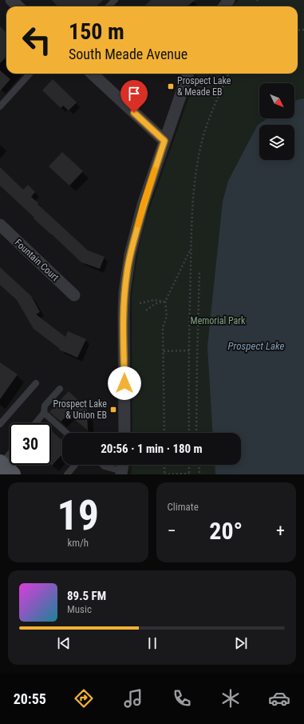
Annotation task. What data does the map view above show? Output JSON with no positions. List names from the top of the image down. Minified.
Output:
{"streets":{"street":["Fountain Court"]},"water":["Prospect Lake"],"parks":["Memorial Park"],"places":{"transit":["Prospect Lake & Meade EB","Prospect Lake & Union EB"]},"north":"bottom right","page":{"turn":["150 m","South Meade Avenue"],"limit":"30","trip":"20:56 · 1 min · 180 m","tile":[["19","km/h"],"Climate"],"heat":["−","20°","+"],"song":["89.5 FM","Music"],"tabs":"20:55"}}
